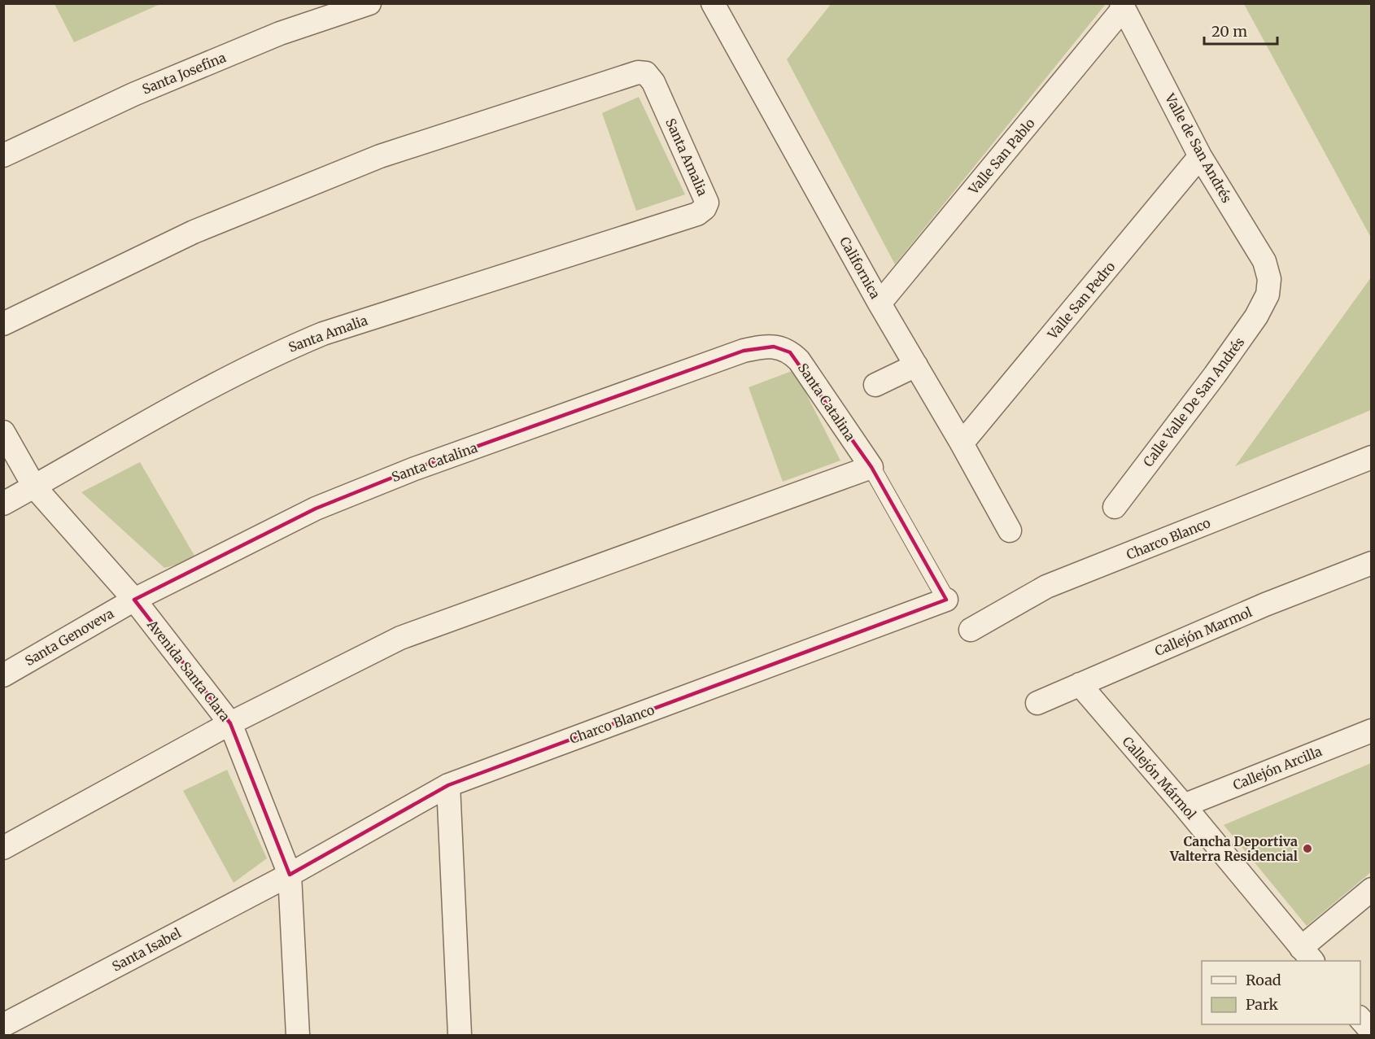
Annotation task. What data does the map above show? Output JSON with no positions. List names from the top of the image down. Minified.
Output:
{"streets":{"street":["Santa Josefina","Valle de San Andrés","Valle San Pablo","Santa Amalia","Californica","Valle San Pedro","Santa Catalina","Calle Valle De San Andrés","Charco Blanco","Callejón Marmol","Santa Genoveva","Avenida Santa Clara","Callejón Arcilla","Callejón Mármol","Santa Isabel"]},"crossings":[["Valle de San Andrés","Valle San Pablo"],["Valle de San Andrés","Valle San Pedro"],["Valle de San Andrés","Calle Valle De San Andrés"],["Valle San Pablo","Californica"],["Santa Amalia","Avenida Santa Clara"],["Californica","Valle San Pedro"],["Santa Catalina","Santa Genoveva"],["Santa Catalina","Avenida Santa Clara"],["Charco Blanco","Avenida Santa Clara"],["Charco Blanco","Santa Isabel"],["Callejón Marmol","Callejón Mármol"],["Santa Genoveva","Avenida Santa Clara"],["Avenida Santa Clara","Santa Isabel"],["Callejón Arcilla","Callejón Mármol"]],"places":["Cancha Deportiva Valterra Residencial"],"legend":["Road","Park"],"scale_bar":"20 m"}
